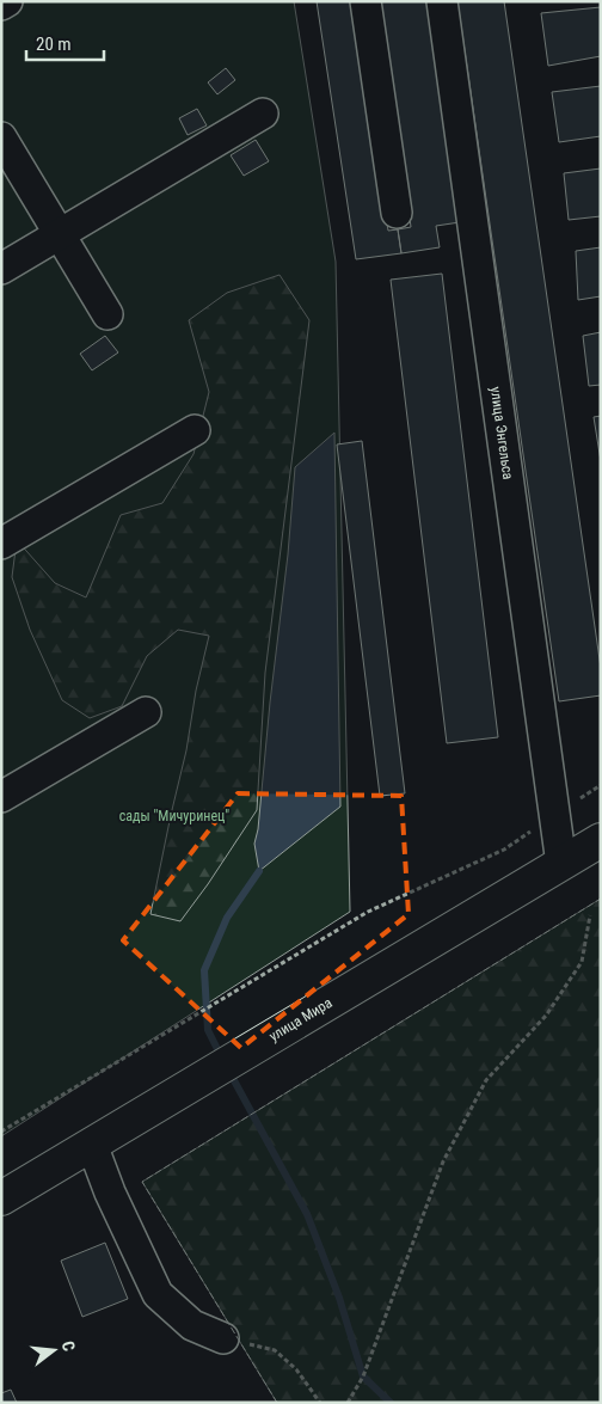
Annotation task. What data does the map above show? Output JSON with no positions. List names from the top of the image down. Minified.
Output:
{"streets":{"main road":["улица Мира"],"lane":["улица Энгельса"]},"crossings":[["улица Энгельса","улица Мира"]],"parks":["сады \"Мичуринец\""],"scale_bar":"20 m","north":"right"}
